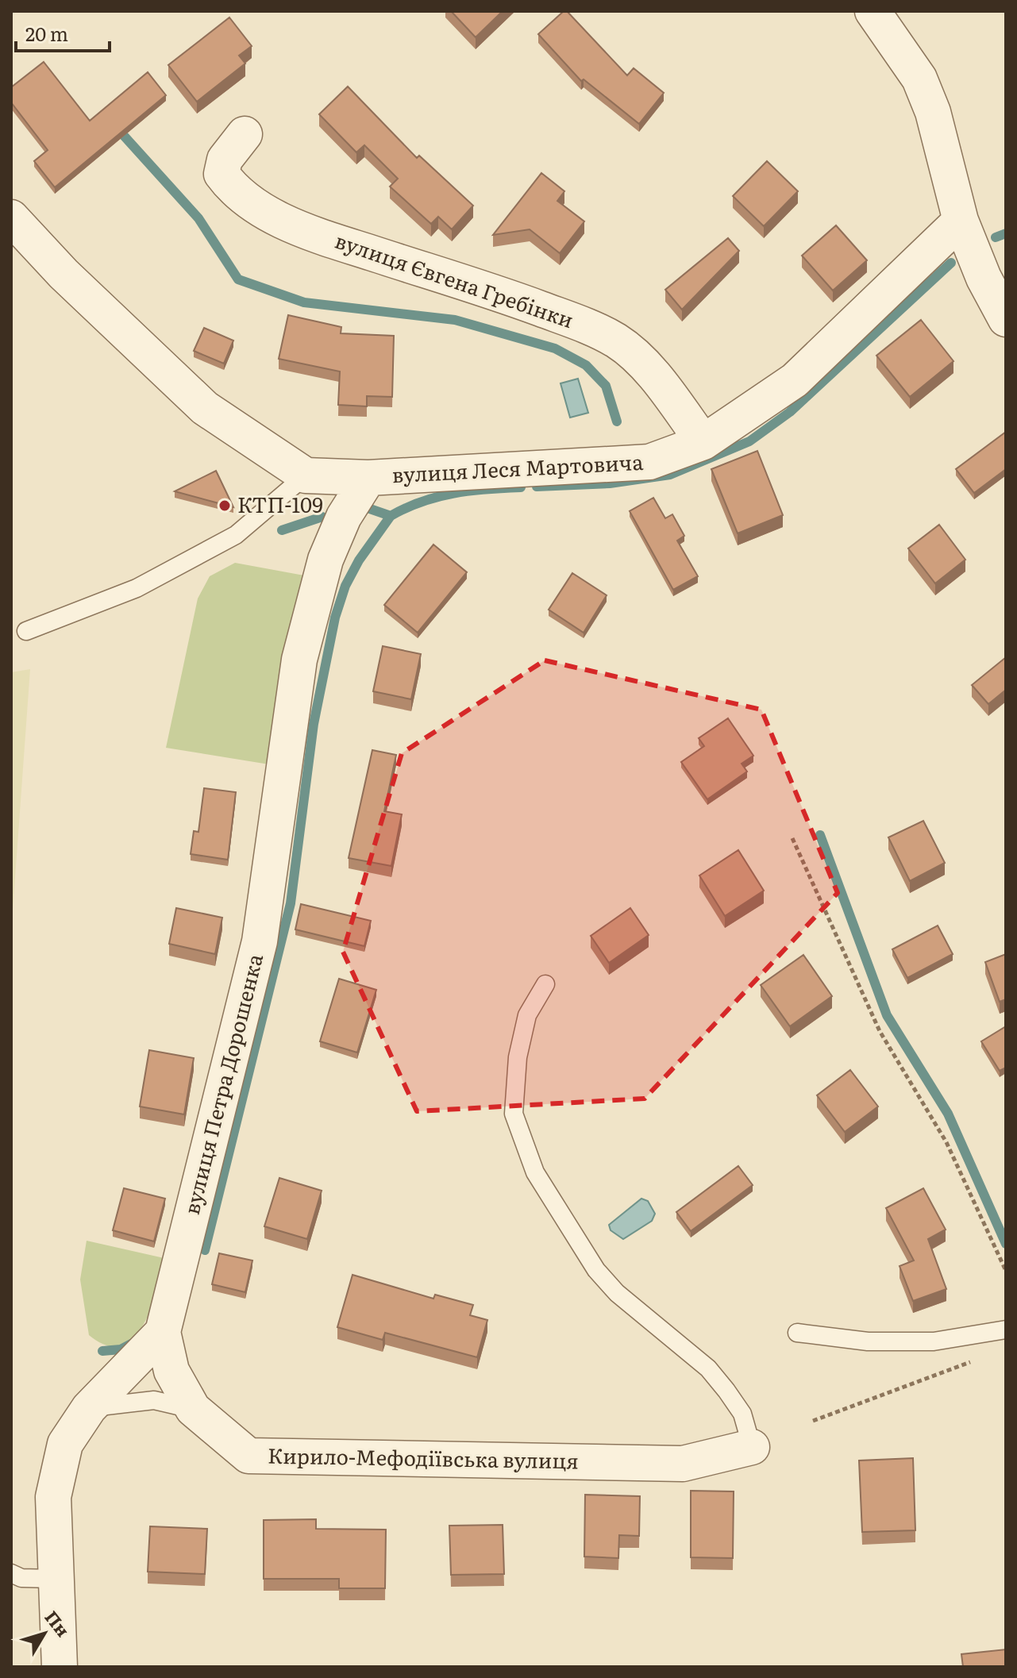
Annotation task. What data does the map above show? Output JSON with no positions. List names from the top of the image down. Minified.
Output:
{"streets":{"street":["вулиця Євгена Гребінки","вулиця Леся Мартовича","вулиця Петра Дорошенка","Кирило-Мефодіївська вулиця"]},"crossings":[["вулиця Євгена Гребінки","вулиця Леся Мартовича"],["вулиця Леся Мартовича","вулиця Петра Дорошенка"],["вулиця Петра Дорошенка","Кирило-Мефодіївська вулиця"]],"places":["КТП-109"],"scale_bar":"20 m","north":"top right"}
